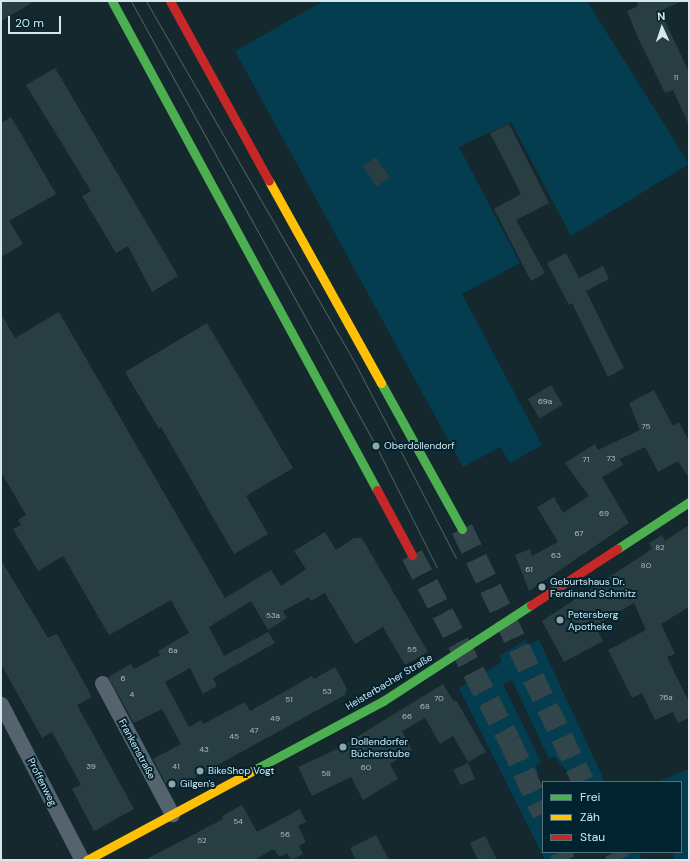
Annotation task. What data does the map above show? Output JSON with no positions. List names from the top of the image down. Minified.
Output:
{"streets":{"main road":["Heisterbacher Straße"],"street":["Frankenstraße","Proffenweg"]},"crossings":[["Heisterbacher Straße","Frankenstraße"]],"places":["Oberdollendorf","Geburtshaus Dr. Ferdinand Schmitz","Petersberg Apotheke","Dollendorfer Bücherstube","BikeShop Vogt","Gilgen's"],"house_numbers":["11","69a","75","73","71","69","67","82","63","80","61","53a","55","6a","6","53","4","76a","70","51","68","66","49","47","45","43","39","41","60","58","54","56","52"],"legend":["Frei","Zäh","Stau"],"scale_bar":"20 m","north":"top"}
